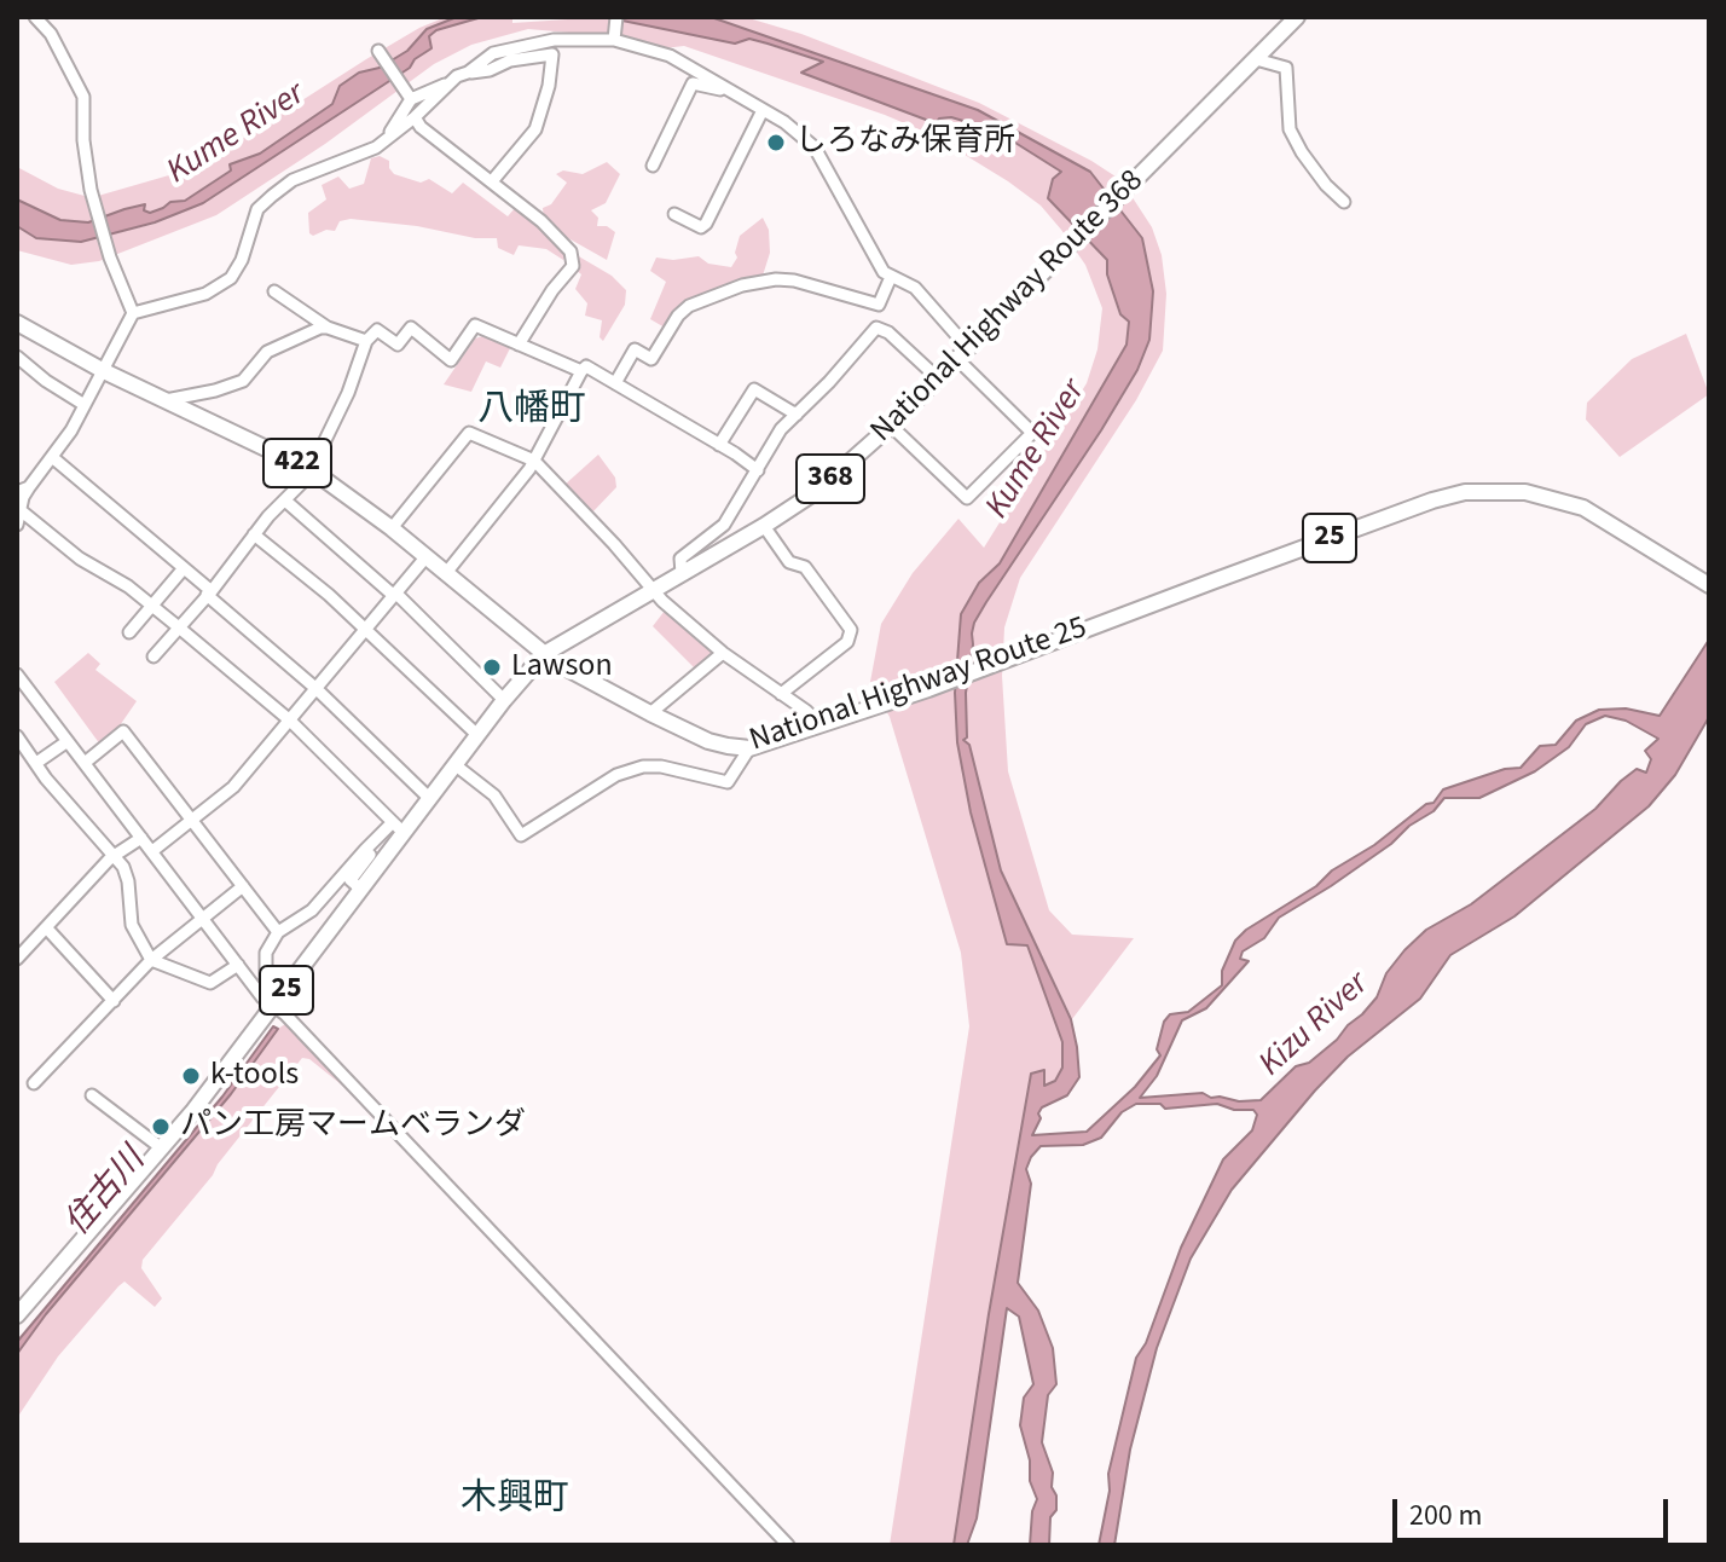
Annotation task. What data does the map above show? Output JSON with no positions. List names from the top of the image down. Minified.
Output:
{"streets":{"highway":["National Highway Route 368","422","368","25","National Highway Route 25"]},"crossings":[["National Highway Route 368","422"],["National Highway Route 368","25"],["National Highway Route 368","National Highway Route 25"],["422","25"],["422","National Highway Route 25"],["25","National Highway Route 25"]],"districts":["八幡町","木興町"],"water":["Kume River","Kizu River","住古川"],"places":["しろなみ保育所","Lawson","k-tools","パン工房マームベランダ"],"scale_bar":"200 m"}
